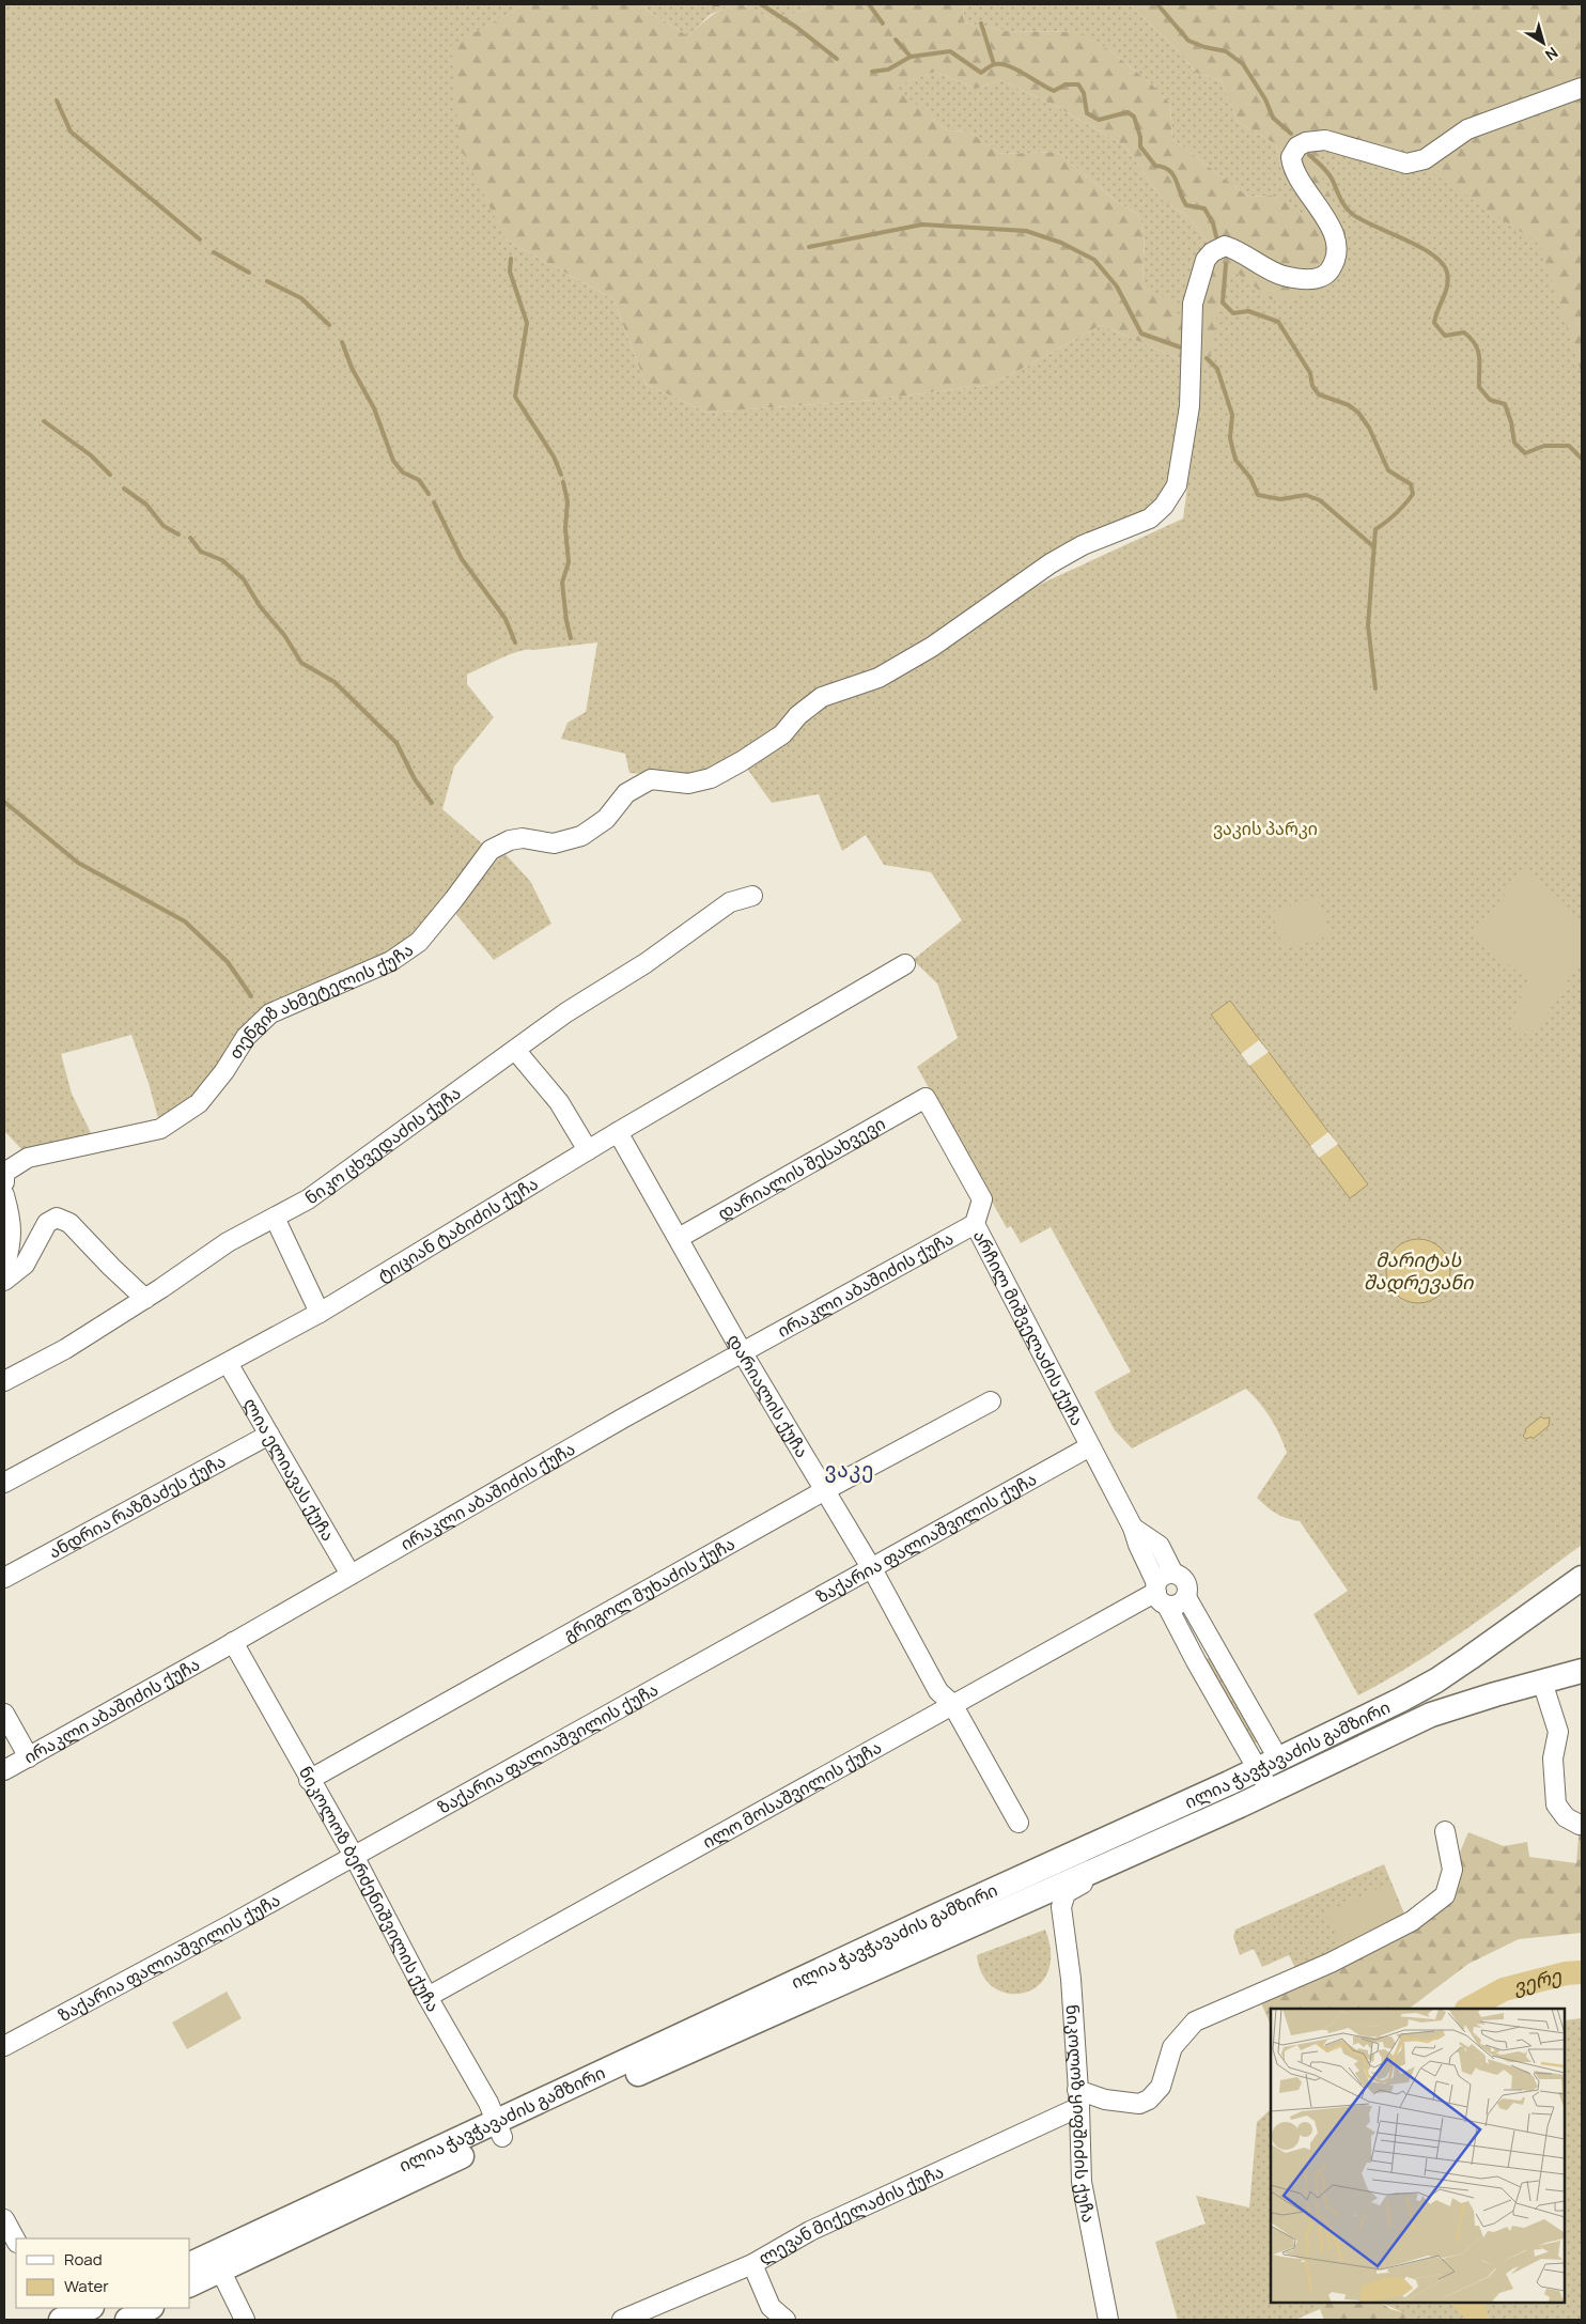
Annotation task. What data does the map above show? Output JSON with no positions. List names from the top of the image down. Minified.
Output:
{"streets":{"main road":["ილია ჭავჭავაძის გამზირი"],"street":["თენგიზ ახმეტელის ქუჩა","ნიკო ცხვედაძის ქუჩა","დარიალის შესახვევი","ტიციან ტაბიძის ქუჩა","ირაკლი აბაშიძის ქუჩა","არჩილ მიშველაძის ქუჩა","დარიალის ქუჩა","ლია ელიავას ქუჩა","ანდრია რაზმაძეს ქუჩა","ზაქარია ფალიაშვილის ქუჩა","გრიგოლ მუხაძის ქუჩა","ილო მოსაშვილის ქუჩა","ნიკოლოზ ბერძენიშვილის ქუჩა","ნიკოლოზ ყიფშიძის ქუჩა","ლევან მიქელაძის ქუჩა"]},"crossings":[["დარიალის შესახვევი","არჩილ მიშველაძის ქუჩა"],["დარიალის შესახვევი","დარიალის ქუჩა"],["ტიციან ტაბიძის ქუჩა","დარიალის ქუჩა"],["ტიციან ტაბიძის ქუჩა","ლია ელიავას ქუჩა"],["ირაკლი აბაშიძის ქუჩა","არჩილ მიშველაძის ქუჩა"],["ირაკლი აბაშიძის ქუჩა","დარიალის ქუჩა"],["ირაკლი აბაშიძის ქუჩა","ლია ელიავას ქუჩა"],["ირაკლი აბაშიძის ქუჩა","ნიკოლოზ ბერძენიშვილის ქუჩა"],["არჩილ მიშველაძის ქუჩა","ზაქარია ფალიაშვილის ქუჩა"],["არჩილ მიშველაძის ქუჩა","ილია ჭავჭავაძის გამზირი"],["არჩილ მიშველაძის ქუჩა","ილო მოსაშვილის ქუჩა"],["დარიალის ქუჩა","ზაქარია ფალიაშვილის ქუჩა"],["დარიალის ქუჩა","გრიგოლ მუხაძის ქუჩა"],["დარიალის ქუჩა","ილო მოსაშვილის ქუჩა"],["ლია ელიავას ქუჩა","ანდრია რაზმაძეს ქუჩა"],["ზაქარია ფალიაშვილის ქუჩა","ნიკოლოზ ბერძენიშვილის ქუჩა"],["გრიგოლ მუხაძის ქუჩა","ნიკოლოზ ბერძენიშვილის ქუჩა"],["ილია ჭავჭავაძის გამზირი","ნიკოლოზ ბერძენიშვილის ქუჩა"],["ილო მოსაშვილის ქუჩა","ნიკოლოზ ბერძენიშვილის ქუჩა"],["ნიკოლოზ ყიფშიძის ქუჩა","ლევან მიქელაძის ქუჩა"]],"districts":["ვაკე"],"water":["მარიტას შადრევანი","ვერე"],"parks":["ვაკის პარკი"],"legend":["Road","Water"],"north":"bottom right"}
